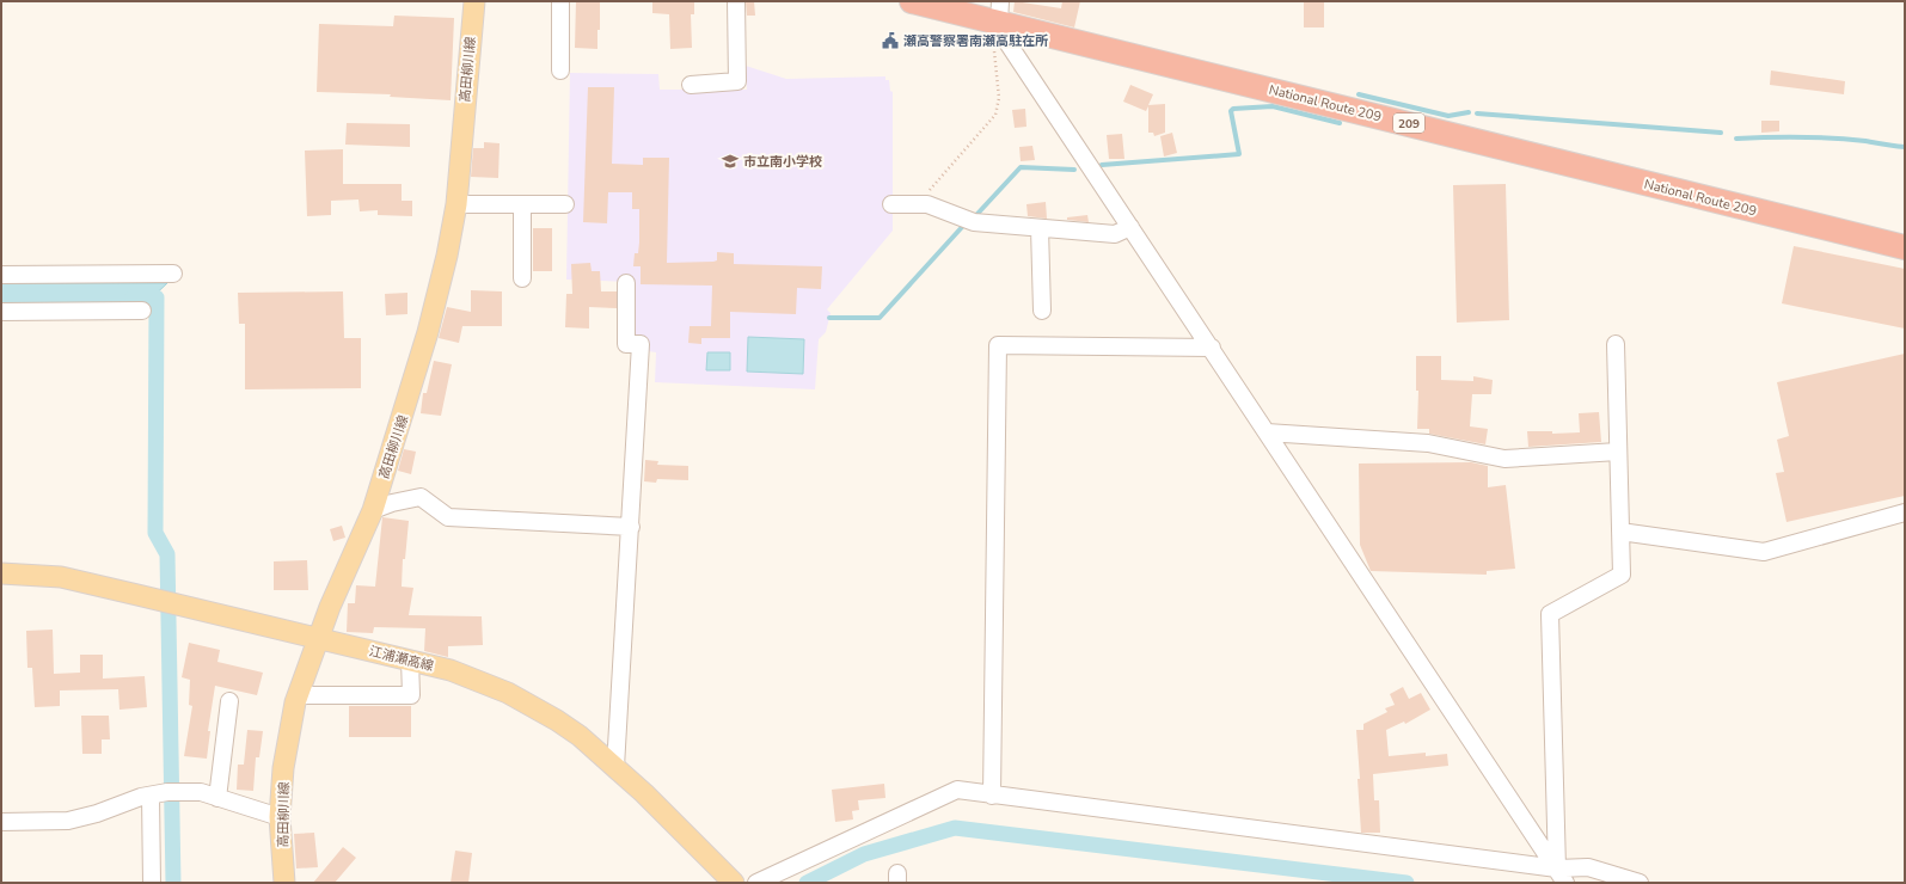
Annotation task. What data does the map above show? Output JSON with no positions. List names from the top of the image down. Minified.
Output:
{"streets":{"highway":["National Route 209","209"],"main road":["高田柳川線","江浦瀬高線"]},"crossings":[["高田柳川線","江浦瀬高線"]],"places":{"public building":["瀬高警察署南瀬高駐在所"],"school or university":["市立南小学校"]}}
